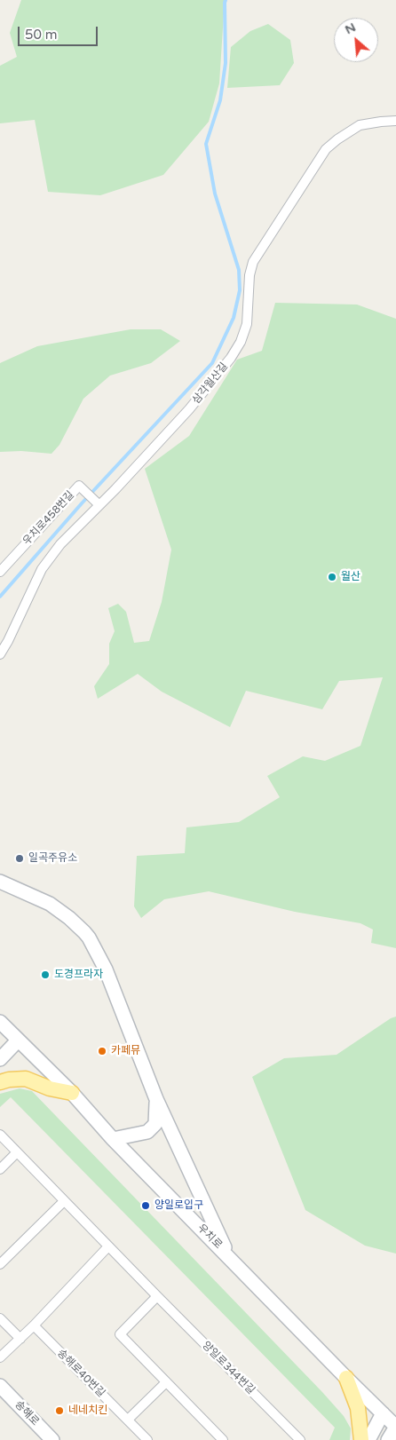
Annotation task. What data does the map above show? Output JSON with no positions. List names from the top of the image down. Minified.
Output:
{"streets":{"street":["삼각월산길","우치로458번길","우치로","양일로344번길","송해로40번길","송해로"]},"crossings":[["삼각월산길","우치로458번길"]],"places":["월산","일곡주유소","도경프라자","카페뮤","양일로입구","네네치킨"],"scale_bar":"50 m","north":"top left"}
